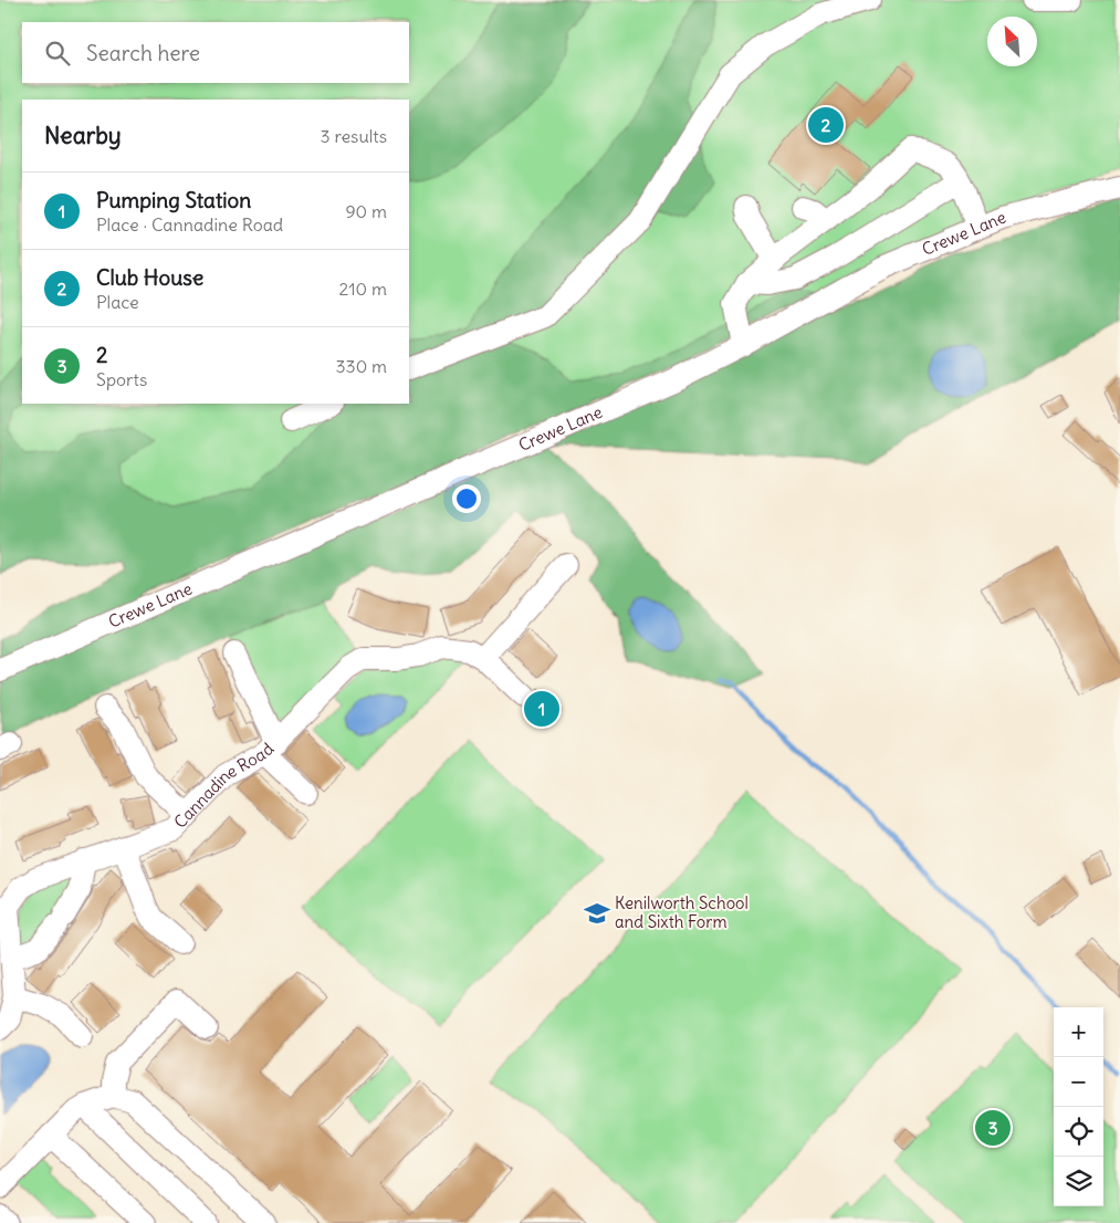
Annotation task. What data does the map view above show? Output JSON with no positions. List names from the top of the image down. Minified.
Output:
{"streets":{"street":["Crewe Lane","Cannadine Road"]},"places":{"school or university":["Kenilworth School and Sixth Form"]},"north":"top left","page":{"search":"Search here","heading":["Nearby","3 results"],"pins":["2","1","3"],"list":[{"mark":"1","name":"Pumping Station","note":"Place · Cannadine Road","value":"90 m"},{"mark":"2","name":"Club House","note":"Place","value":"210 m"},{"mark":"3","name":"2","note":"Sports","value":"330 m"}],"map_buttons":["+","−"]}}
